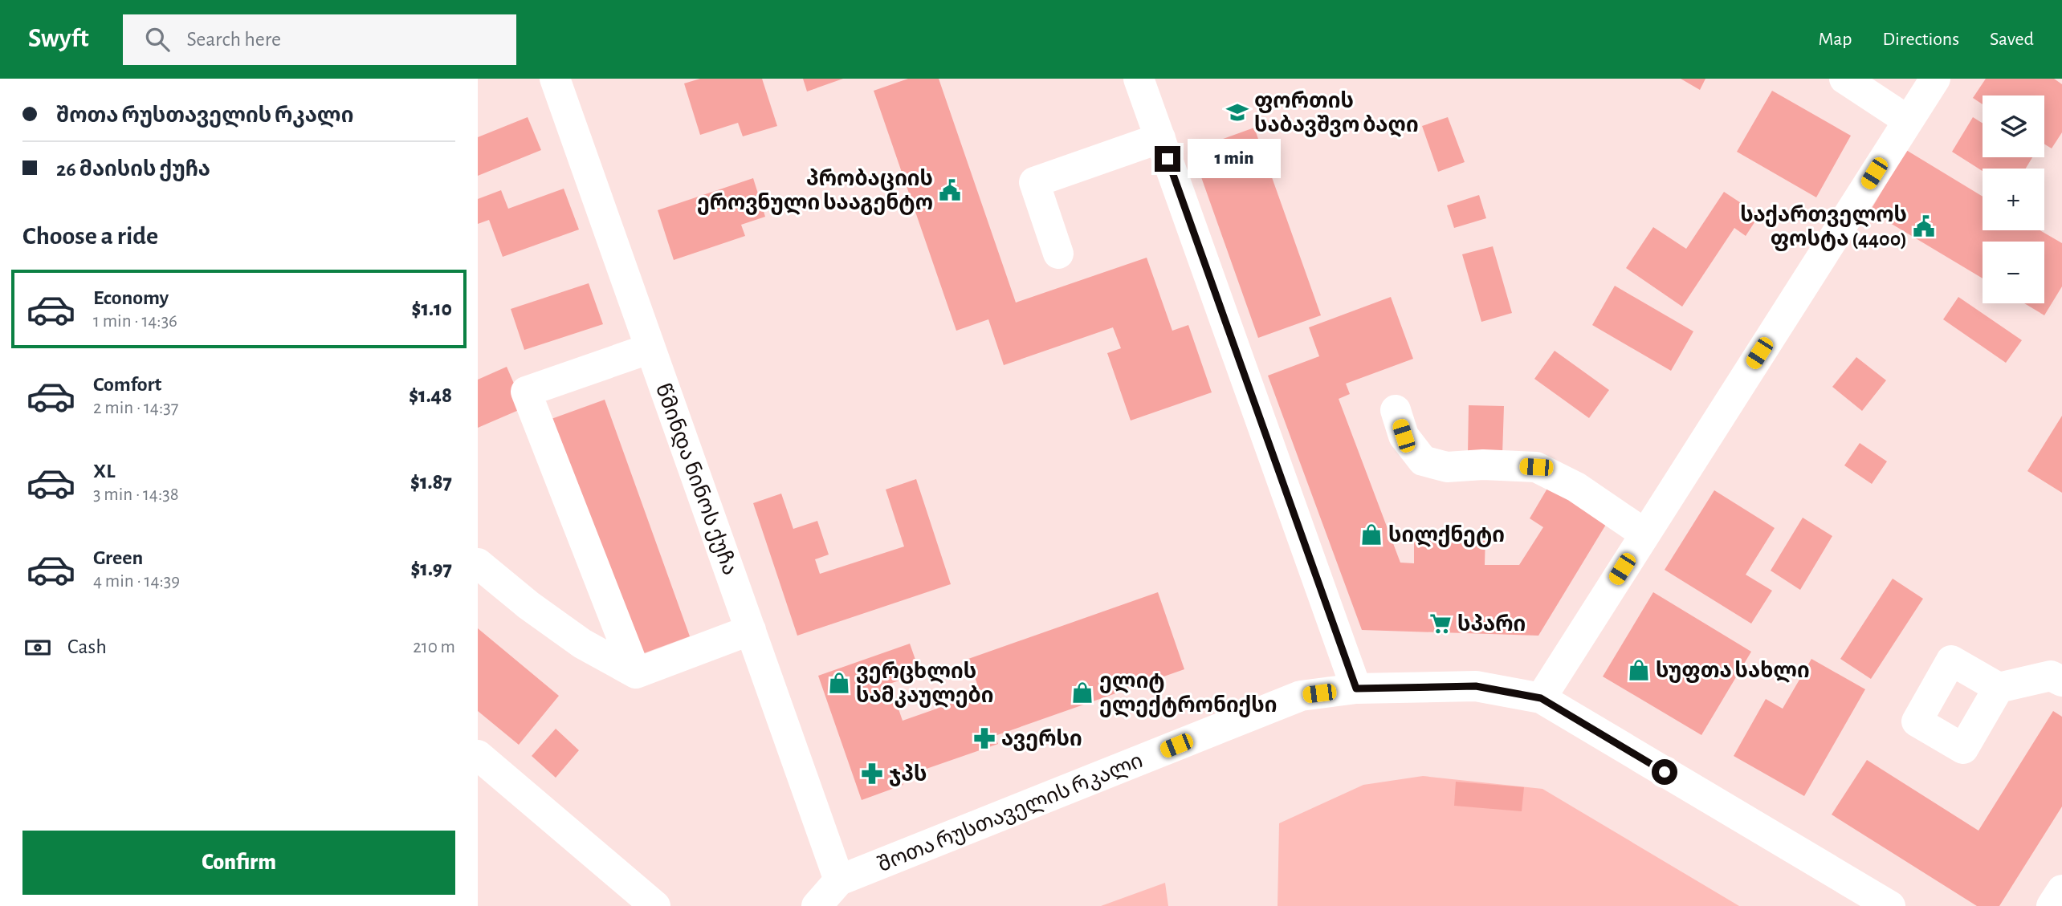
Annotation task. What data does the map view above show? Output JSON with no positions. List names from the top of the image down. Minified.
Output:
{"streets":{"main road":["წმინდა ნინოს ქუჩა","შოთა რუსთაველის რკალი"]},"crossings":[["წმინდა ნინოს ქუჩა","შოთა რუსთაველის რკალი"]],"places":{"school or university":["ფორთის საბავშვო ბაღი"],"public building":["პრობაციის ეროვნული სააგენტო","საქართველოს ფოსტა (4400)"],"shop":["სილქნეტი","სუფთა სახლი","ვერცხლის სამკაულები","ელიტ ელექტრონიქსი"],"supermarket":["სპარი"],"pharmacy":["ავერსი","ჯპს"]},"page":{"header":"Swyft","search":"Search here","nav":["Map","Directions","Saved"],"banner":["შოთა რუსთაველის რკალი","26 მაისის ქუჩა"],"map_buttons":["+","−"],"bubble":"1 min","heading":"Choose a ride","list":[{"name":"Economy","note":"1 min · 14:36","value":"$1.10"},{"name":"Comfort","note":"2 min · 14:37","value":"$1.48"},{"name":"XL","note":"3 min · 14:38","value":"$1.87"},{"name":"Green","note":"4 min · 14:39","value":"$1.97"}],"pay":["Cash","210 m"],"buttons":"Confirm"}}
